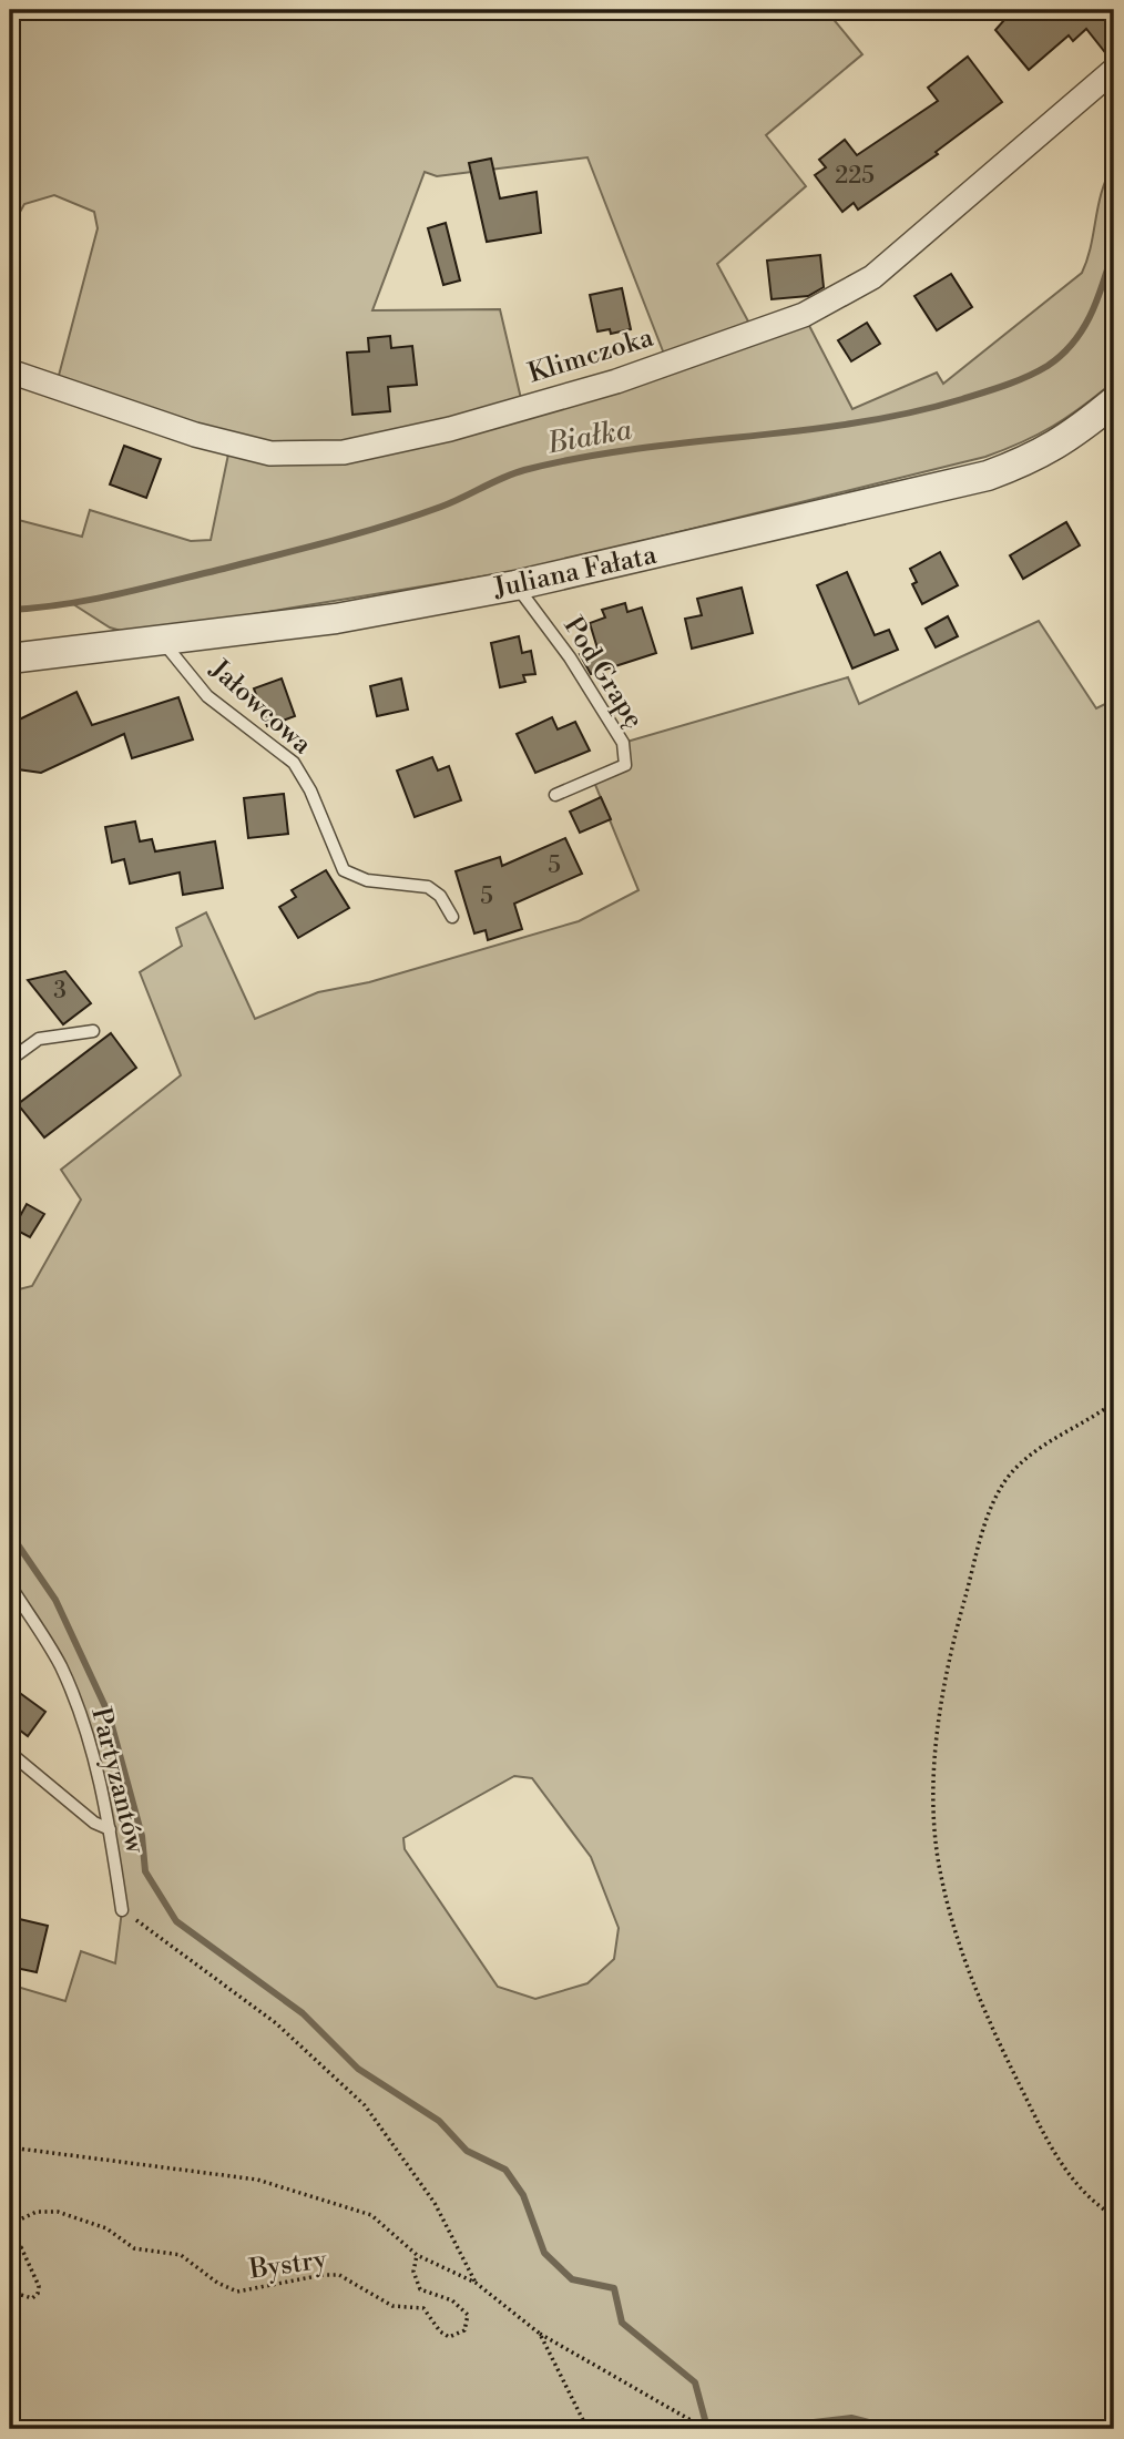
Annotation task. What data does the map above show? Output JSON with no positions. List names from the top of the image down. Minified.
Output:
{"streets":{"street":["Klimczoka","Juliana Fałata"],"lane":["Pod Grapę","Jałowcowa","Partyzantów"],"path":["Bystry"]},"crossings":[["Juliana Fałata","Pod Grapę"],["Juliana Fałata","Jałowcowa"]],"water":["Białka"],"house_numbers":["225","5","5","3"]}
